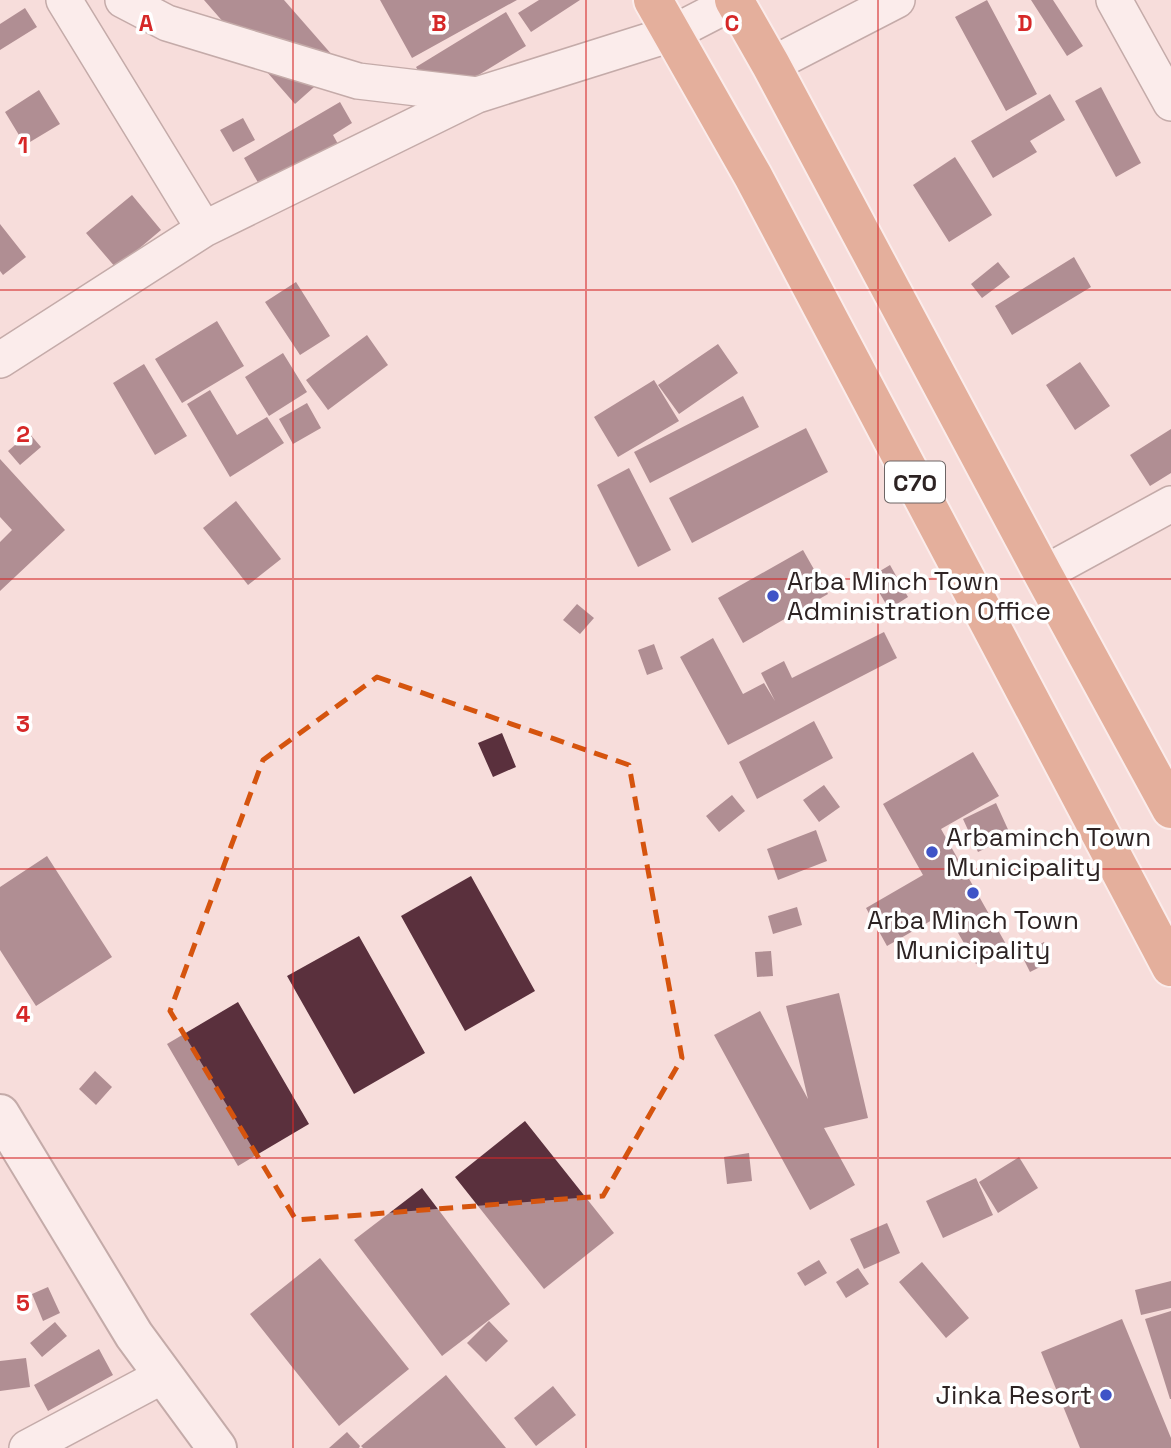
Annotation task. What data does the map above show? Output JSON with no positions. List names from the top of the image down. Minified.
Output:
{"streets":{"highway":["C70"]},"places":["Arba Minch Town Administration Office","Arbaminch Town Municipality","Arba Minch Town Municipality","Jinka Resort"],"grid":{"columns":["A","B","C","D"],"rows":["1","2","3","4","5"]}}
